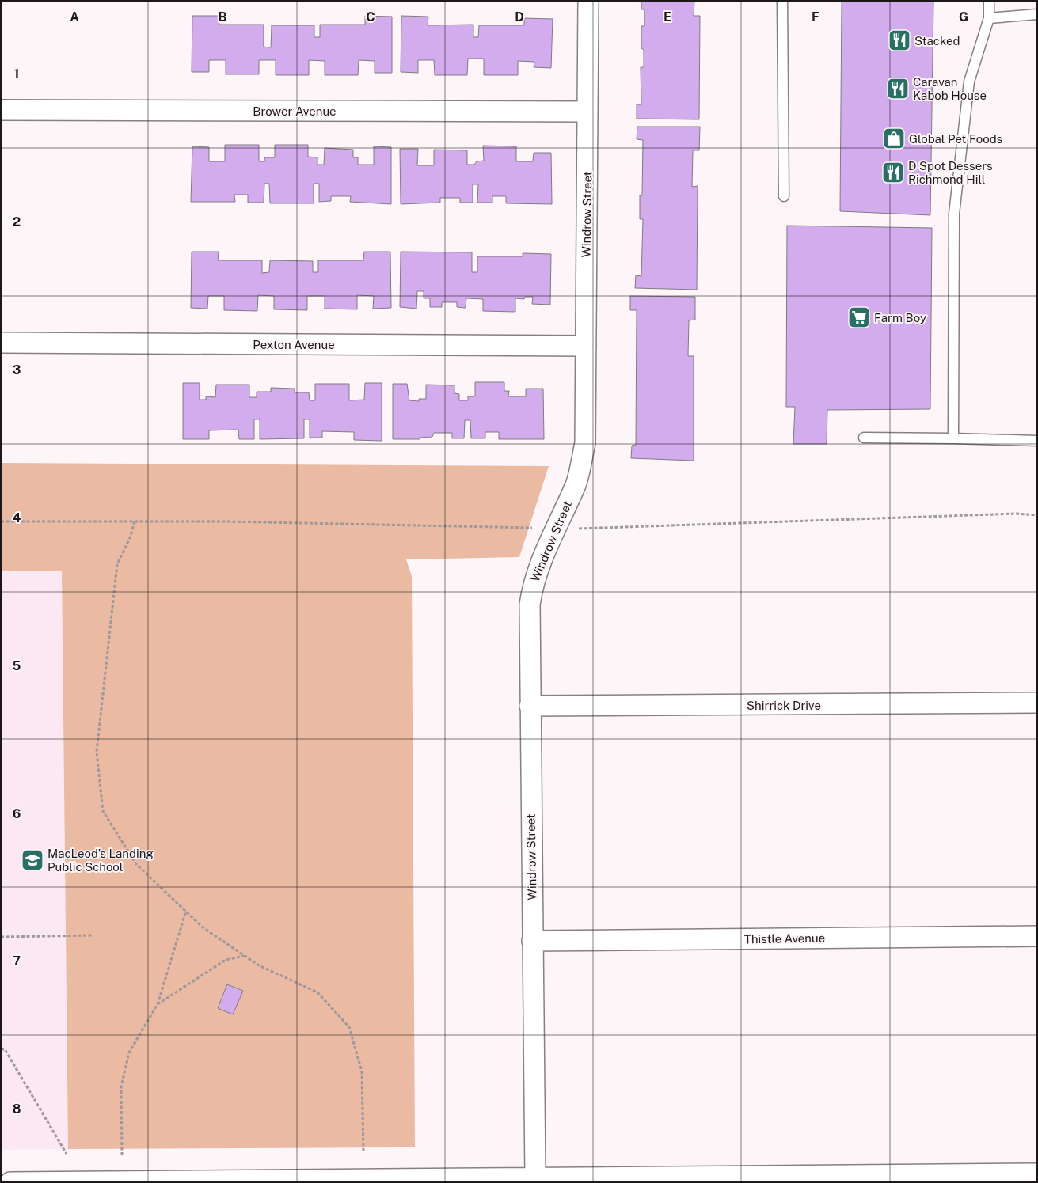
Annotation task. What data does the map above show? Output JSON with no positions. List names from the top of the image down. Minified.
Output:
{"streets":{"street":["Brower Avenue","Windrow Street","Pexton Avenue","Shirrick Drive","Thistle Avenue"]},"crossings":[["Brower Avenue","Windrow Street"],["Windrow Street","Pexton Avenue"],["Windrow Street","Shirrick Drive"],["Windrow Street","Thistle Avenue"]],"places":{"restaurant":["Stacked","Caravan Kabob House","D Spot Dessers Richmond Hill"],"shop":["Global Pet Foods"],"supermarket":["Farm Boy"],"school or university":["MacLeod's Landing Public School"]},"grid":{"columns":["A","B","C","D","E","F","G"],"rows":["1","2","3","4","5","6","7","8"]}}
